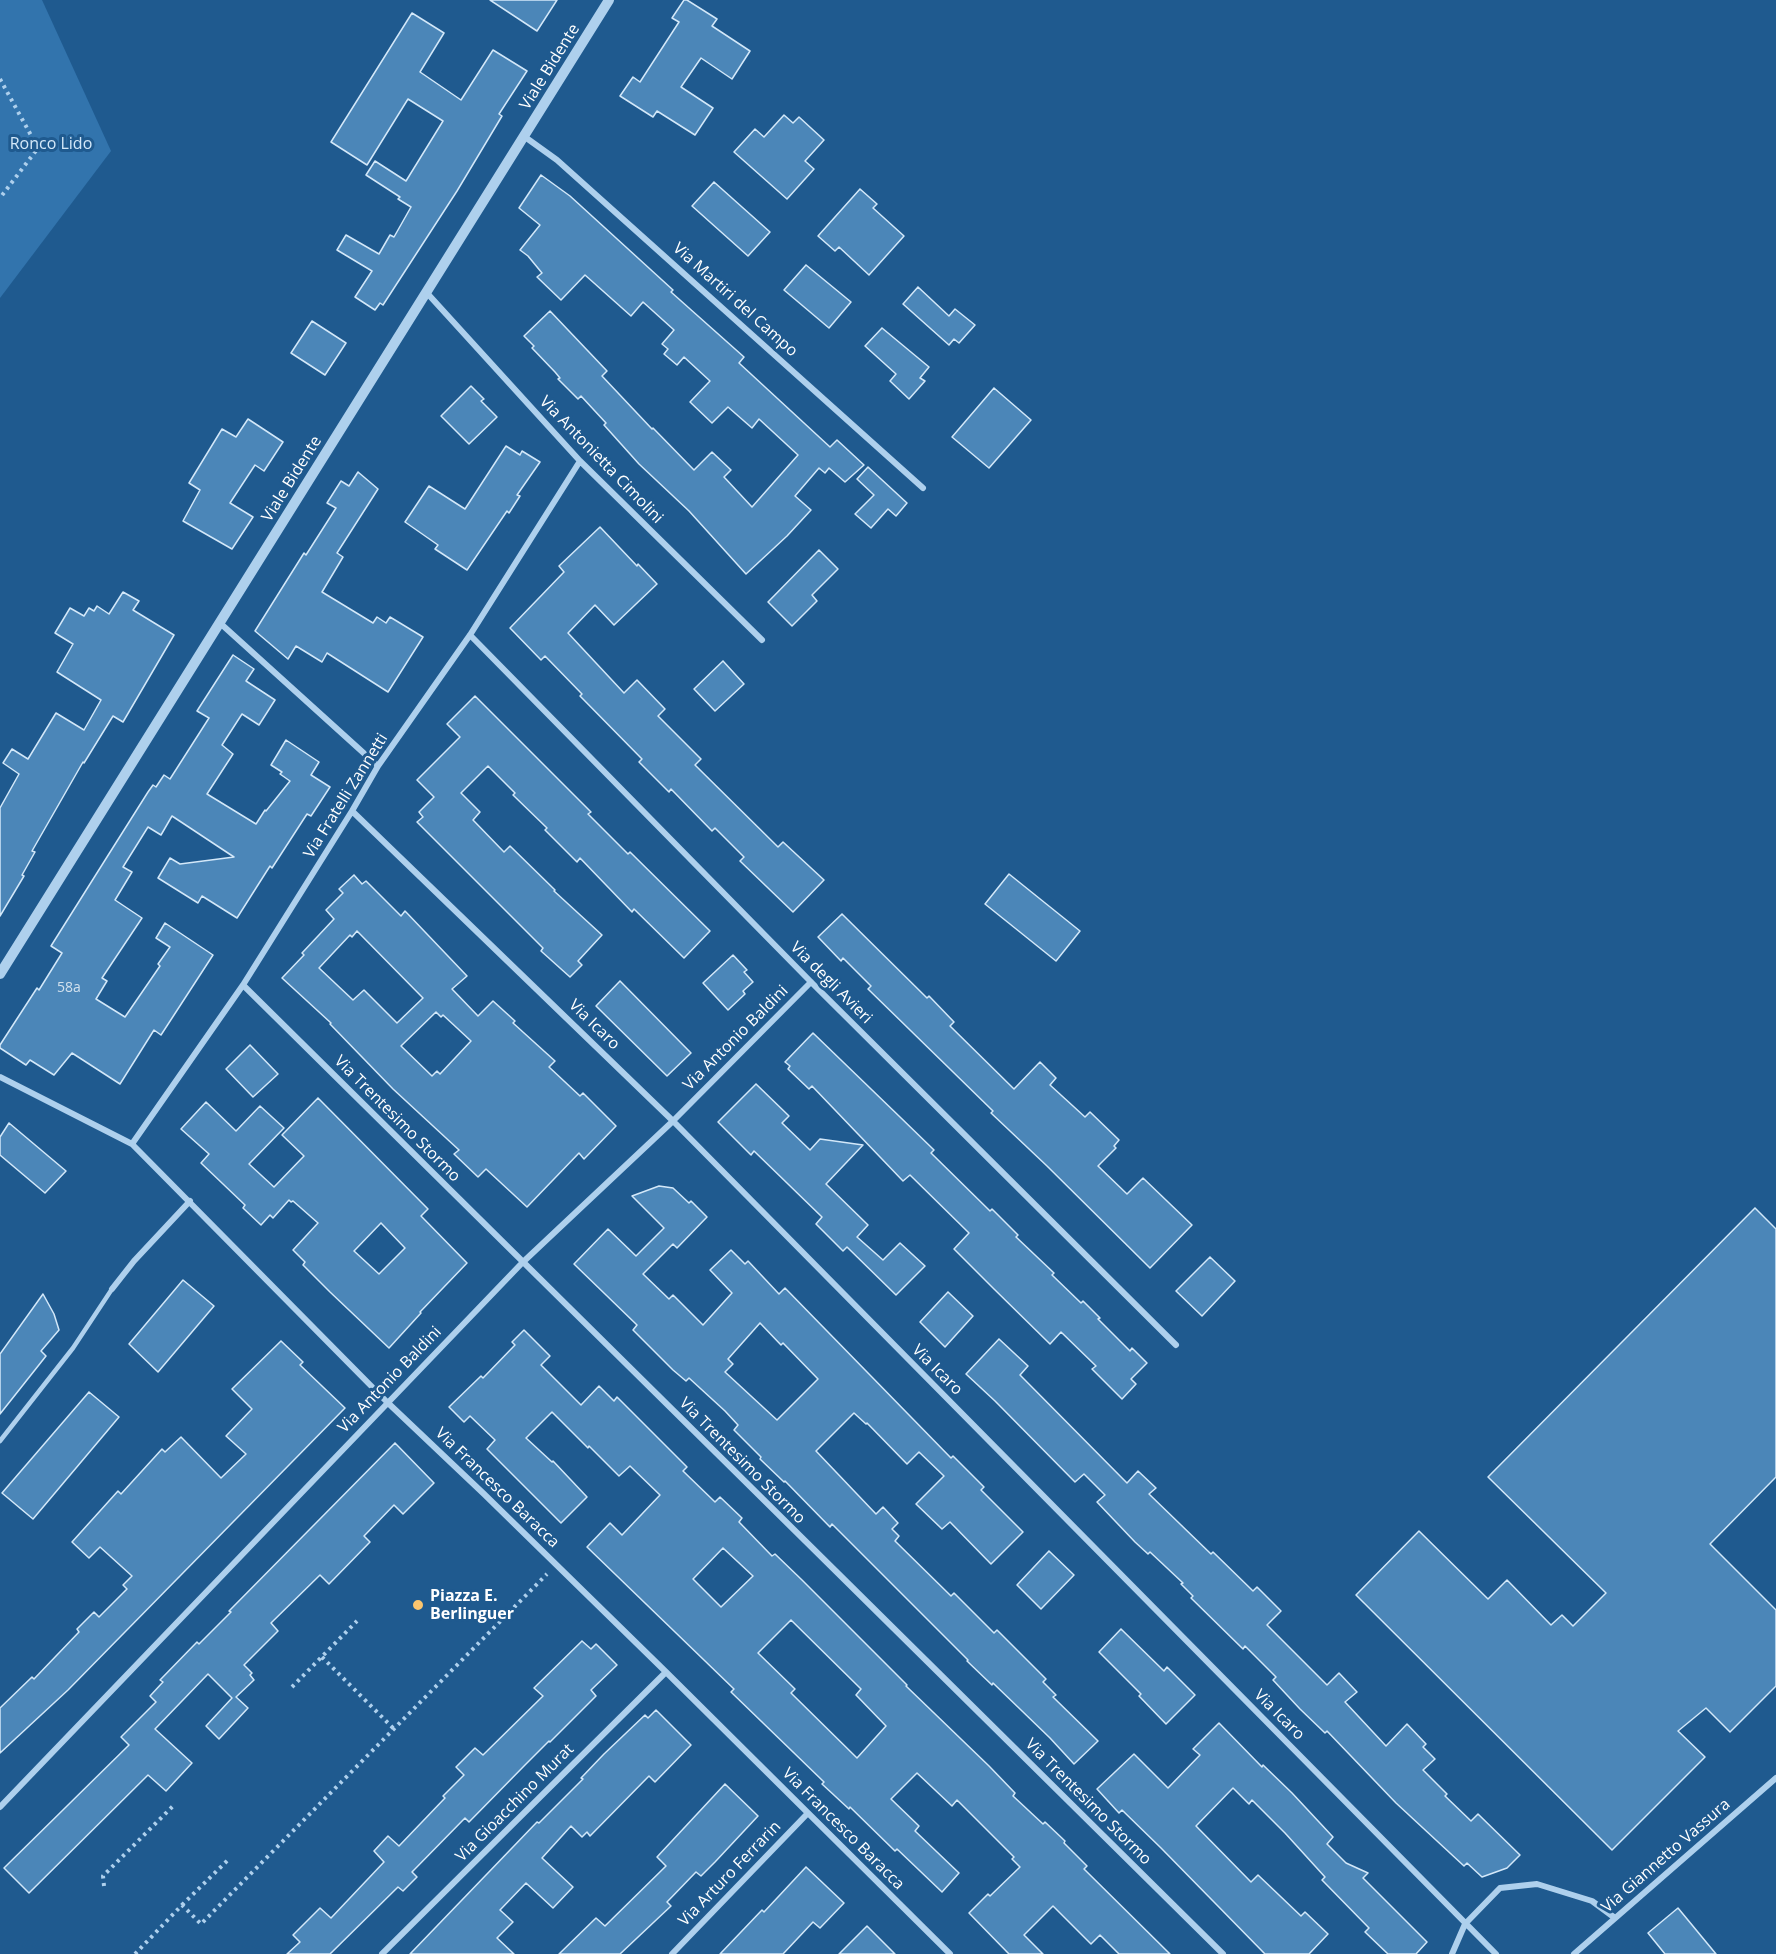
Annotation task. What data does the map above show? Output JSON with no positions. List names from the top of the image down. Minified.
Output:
{"streets":{"street":["Viale Bidente","Via Martiri del Campo","Via Antonietta Cimolini","Via Fratelli Zannetti","Via degli Avieri","Via Icaro","Via Antonio Baldini","Via Trentesimo Stormo","Via Francesco Baracca","Via Gioacchino Murat","Via Giannetto Vassura","Via Arturo Ferrarin"]},"crossings":[["Viale Bidente","Via Martiri del Campo"],["Viale Bidente","Via Antonietta Cimolini"],["Via Antonietta Cimolini","Via Fratelli Zannetti"],["Via Fratelli Zannetti","Via degli Avieri"],["Via Fratelli Zannetti","Via Icaro"],["Via Fratelli Zannetti","Via Trentesimo Stormo"],["Via Fratelli Zannetti","Via Francesco Baracca"],["Via degli Avieri","Via Antonio Baldini"],["Via Icaro","Via Antonio Baldini"],["Via Antonio Baldini","Via Trentesimo Stormo"],["Via Antonio Baldini","Via Francesco Baracca"],["Via Francesco Baracca","Via Gioacchino Murat"],["Via Francesco Baracca","Via Arturo Ferrarin"]],"parks":["Ronco Lido"],"places":["Piazza E. Berlinguer"],"house_numbers":["58a"]}
